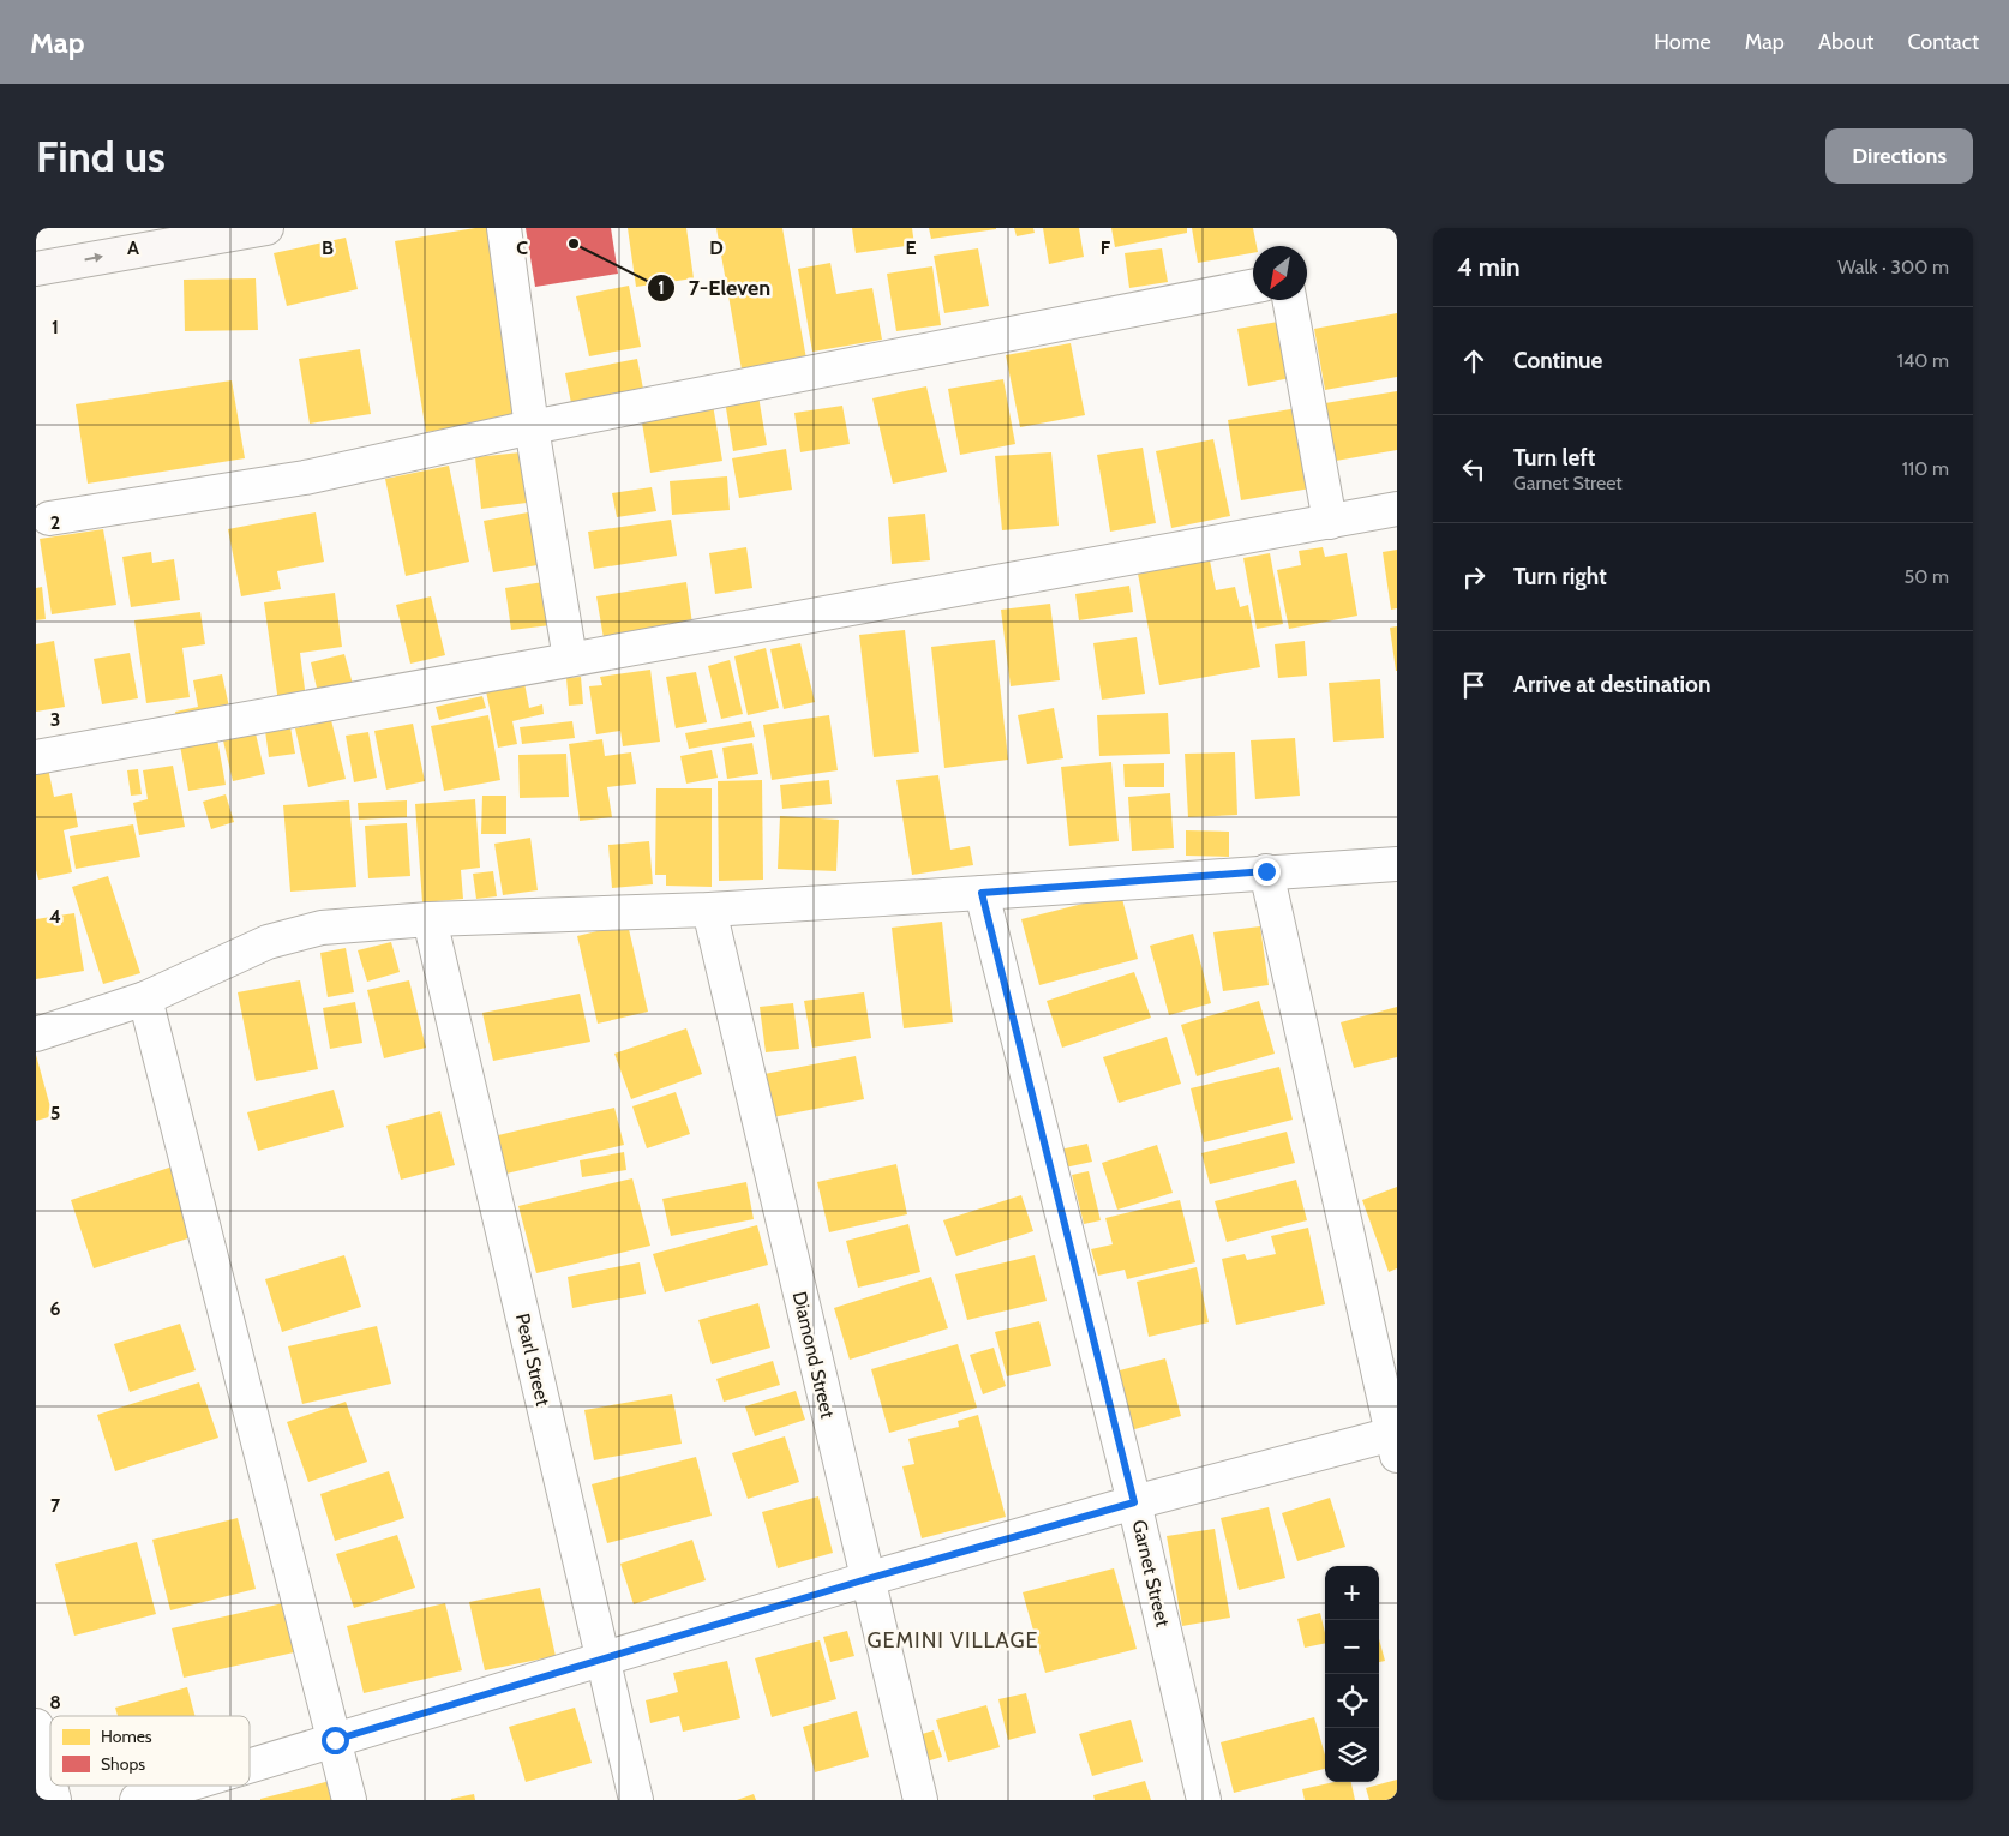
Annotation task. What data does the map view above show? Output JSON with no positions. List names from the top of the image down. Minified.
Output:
{"streets":{"street":["Diamond Street","Pearl Street","Garnet Street"]},"districts":["GEMINI VILLAGE"],"places":["7-Eleven"],"legend":["Homes","Shops"],"north":"bottom left","page":{"header":"Map","nav":["Home","Map","About","Contact"],"buttons":"Directions","title":"Find us","heading":["4 min","Walk · 300 m"],"list":[["Continue","140 m"],["Turn left","Garnet Street","110 m"],["Turn right","50 m"],"Arrive at destination"],"map_buttons":["+","−"]},"grid":{"columns":["A","B","C","D","E","F"],"rows":["1","2","3","4","5","6","7","8"]}}
